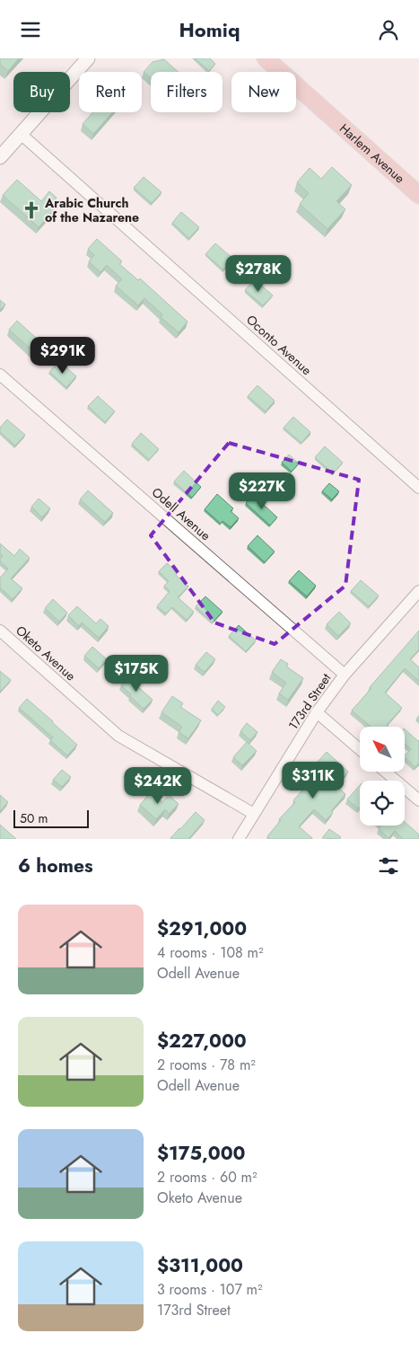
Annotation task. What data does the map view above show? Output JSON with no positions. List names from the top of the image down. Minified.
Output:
{"streets":{"main road":["Harlem Avenue"],"street":["Oconto Avenue","Odell Avenue","Oketo Avenue","173rd Street"]},"crossings":[["Odell Avenue","173rd Street"],["Oketo Avenue","173rd Street"]],"places":{"church":["Arabic Church of the Nazarene"]},"scale_bar":"50 m","north":"top left","page":{"header":"Homiq","chip":["Buy","Rent","Filters","New"],"price":["$278K","$291K","$227K","$175K","$311K","$242K"],"scale":"50 m","heading":"6 homes","list":[{"name":"$291,000","note":"4 rooms · 108 m² · Odell Avenue"},{"name":"$227,000","note":"2 rooms · 78 m² · Odell Avenue"},{"name":"$175,000","note":"2 rooms · 60 m² · Oketo Avenue"},{"name":"$311,000","note":"3 rooms · 107 m² · 173rd Street"}]}}
